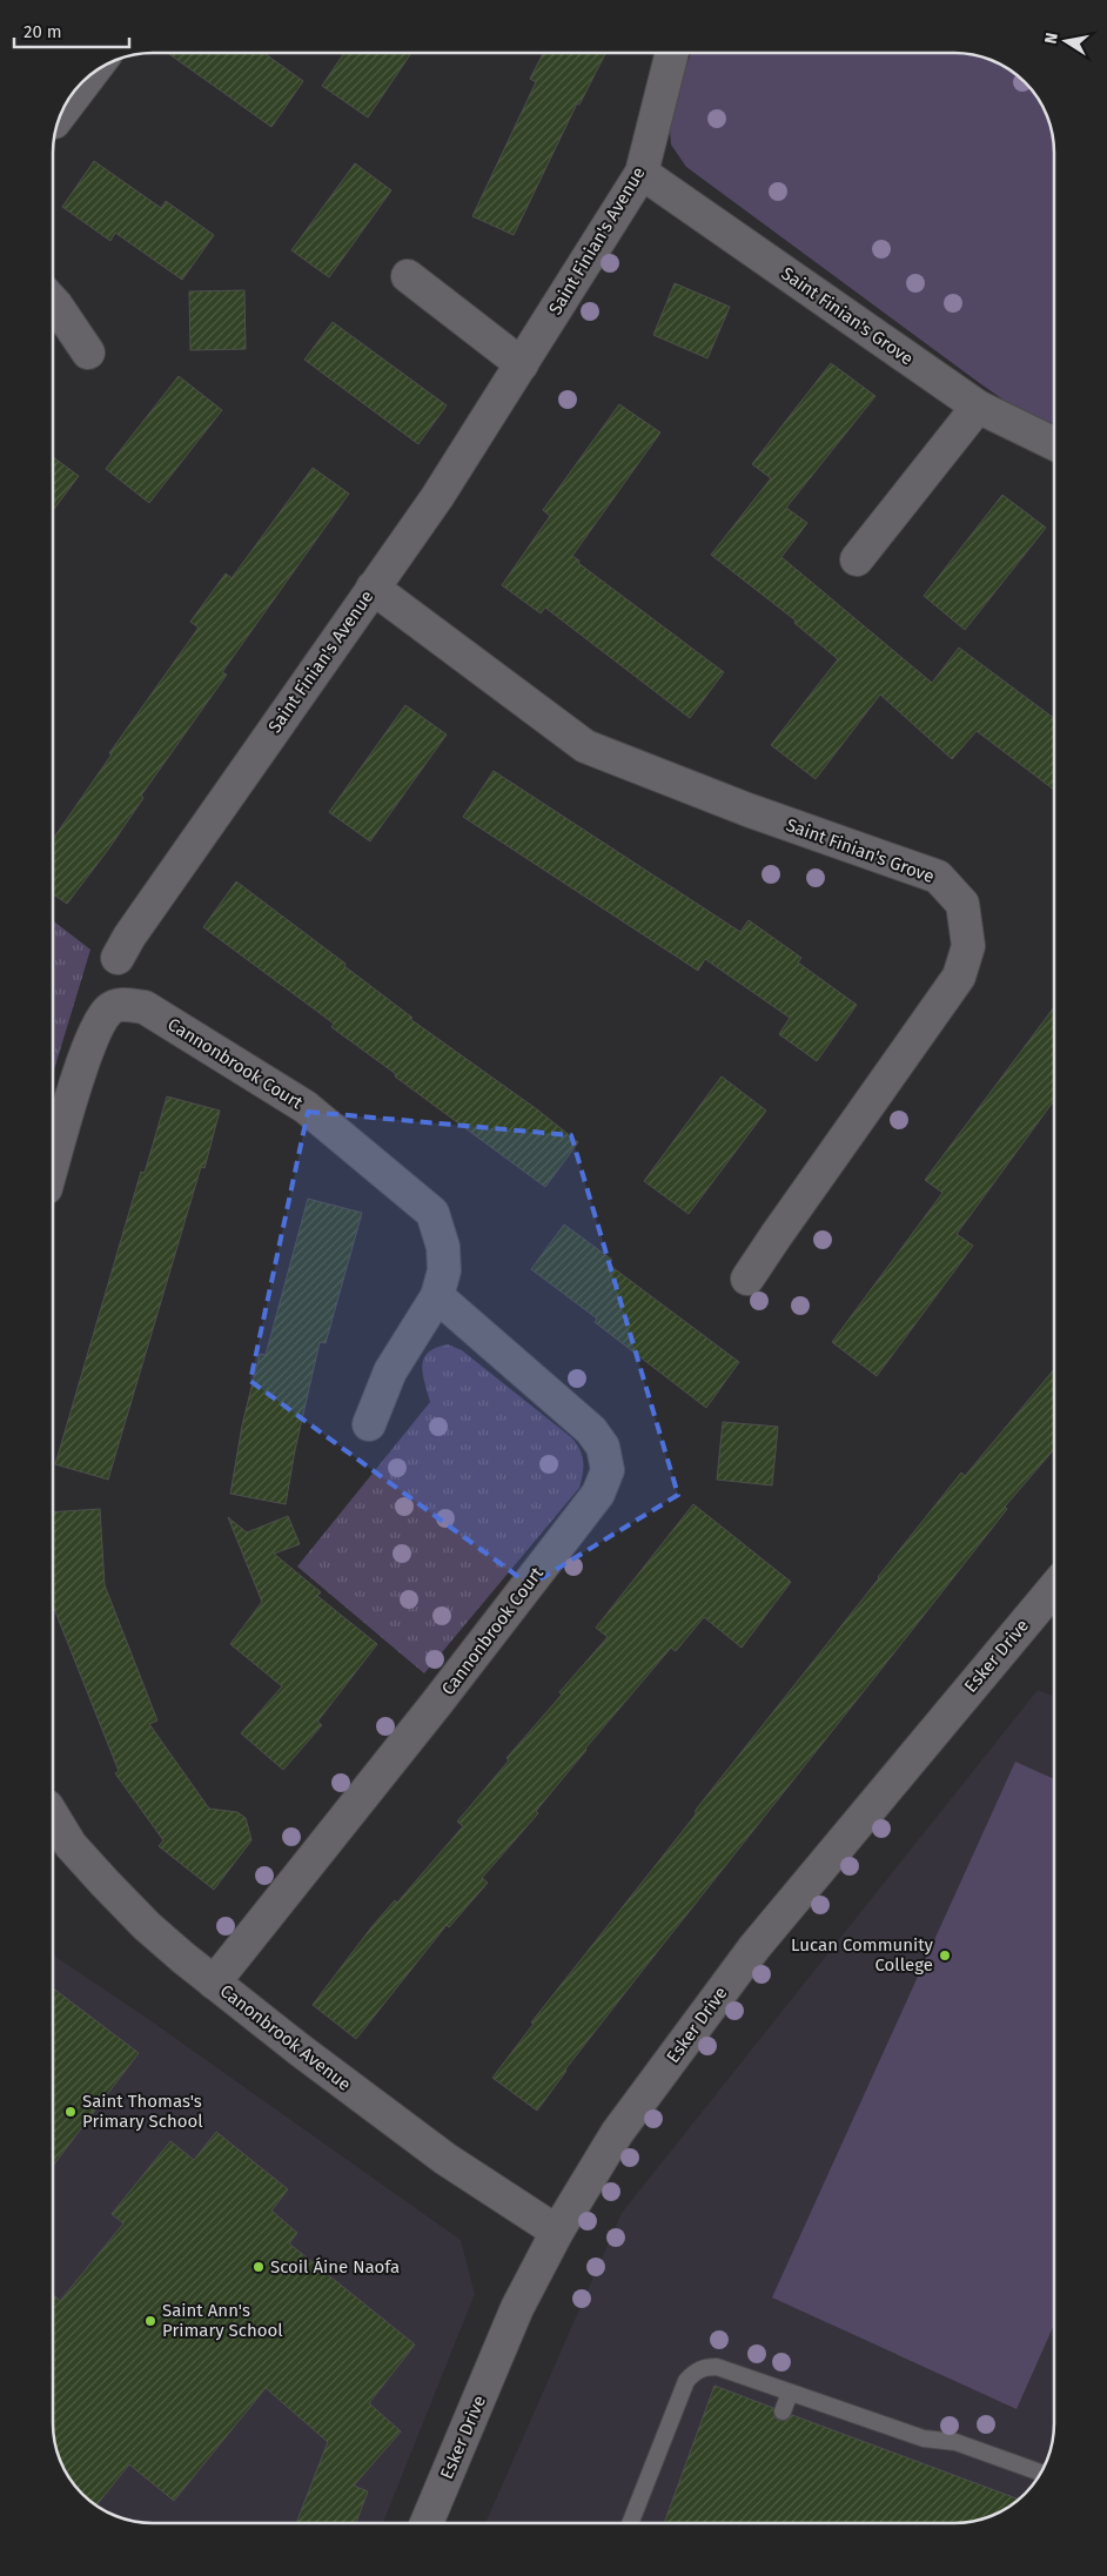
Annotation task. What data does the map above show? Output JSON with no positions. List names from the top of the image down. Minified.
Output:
{"streets":{"street":["Saint Finian's Avenue","Saint Finian's Grove","Cannonbrook Court","Esker Drive","Canonbrook Avenue"]},"crossings":[["Saint Finian's Avenue","Saint Finian's Grove"],["Cannonbrook Court","Canonbrook Avenue"],["Esker Drive","Canonbrook Avenue"]],"places":["Lucan Community College","Saint Thomas's Primary School","Scoil Áine Naofa","Saint Ann's Primary School"],"scale_bar":"20 m","north":"left"}
